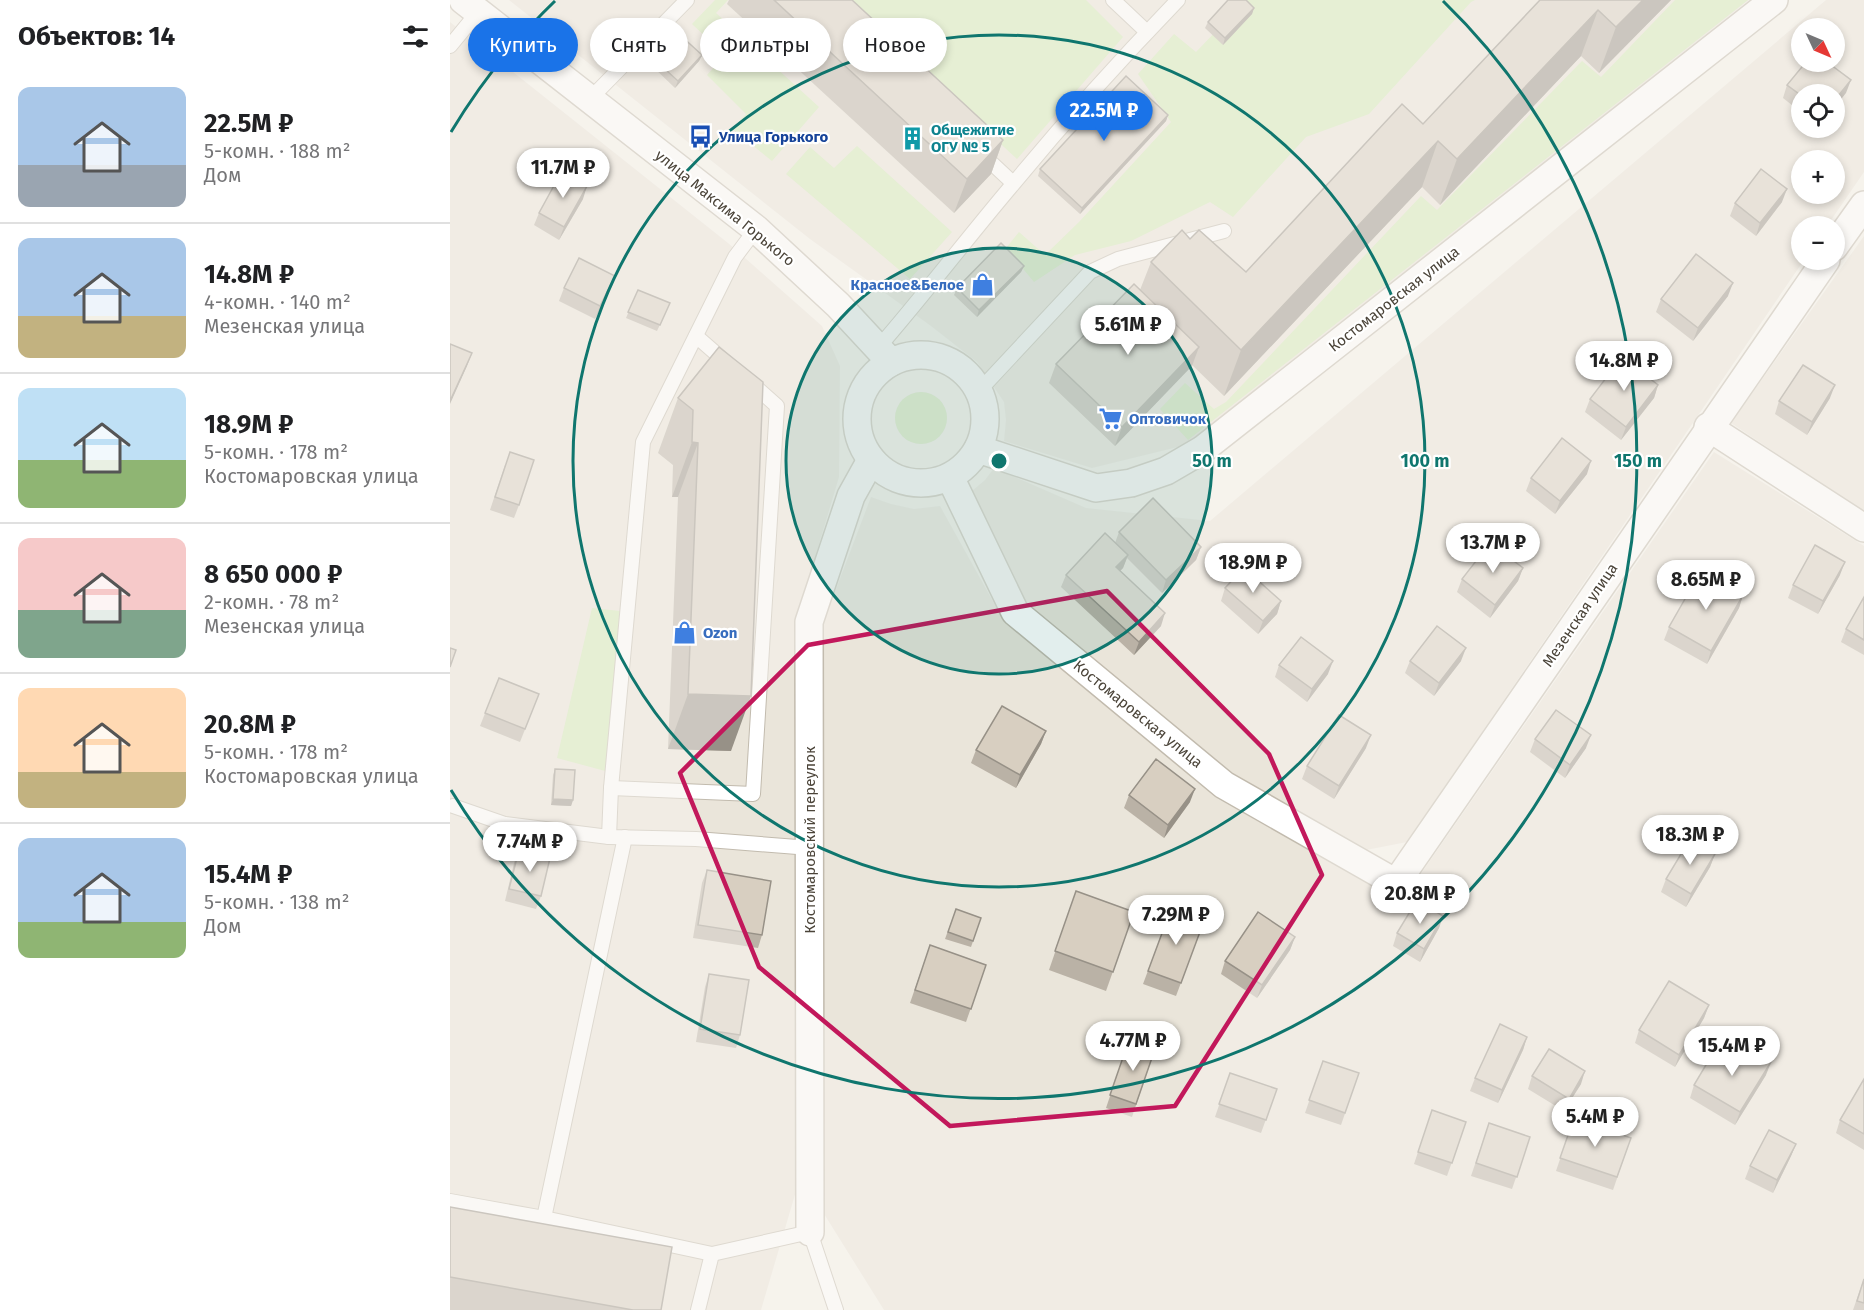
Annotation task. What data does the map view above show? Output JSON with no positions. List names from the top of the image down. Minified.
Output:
{"streets":{"street":["улица Максима Горького","Костомаровская улица","Мезенская улица","Костомаровский переулок"]},"crossings":[["улица Максима Горького","Костомаровская улица"],["улица Максима Горького","Костомаровский переулок"],["Костомаровская улица","Мезенская улица"],["Костомаровская улица","Костомаровский переулок"]],"places":{"bus stop":["Улица Горького"],"building":["Общежитие ОГУ № 5"],"shop":["Красное&Белое","Ozon"],"supermarket":["Оптовичок"]},"north":"bottom right","page":{"heading":"Объектов: 14","map_buttons":["+","−"],"chip":["Купить","Снять","Фильтры","Новое"],"list":[{"name":"22.5M ₽","note":"5-комн. · 188 m² · Дом"},{"name":"14.8M ₽","note":"4-комн. · 140 m² · Мезенская улица"},{"name":"18.9M ₽","note":"5-комн. · 178 m² · Костомаровская улица"},{"name":"8 650 000 ₽","note":"2-комн. · 78 m² · Мезенская улица"},{"name":"20.8M ₽","note":"5-комн. · 178 m² · Костомаровская улица"},{"name":"15.4M ₽","note":"5-комн. · 138 m² · Дом"}],"price":["22.5M ₽","11.7M ₽","5.61M ₽","14.8M ₽","13.7M ₽","18.9M ₽","8.65M ₽","18.3M ₽","7.74M ₽","20.8M ₽","7.29M ₽","4.77M ₽","15.4M ₽","5.4M ₽"]},"rings":["50 m","100 m","150 m"]}
